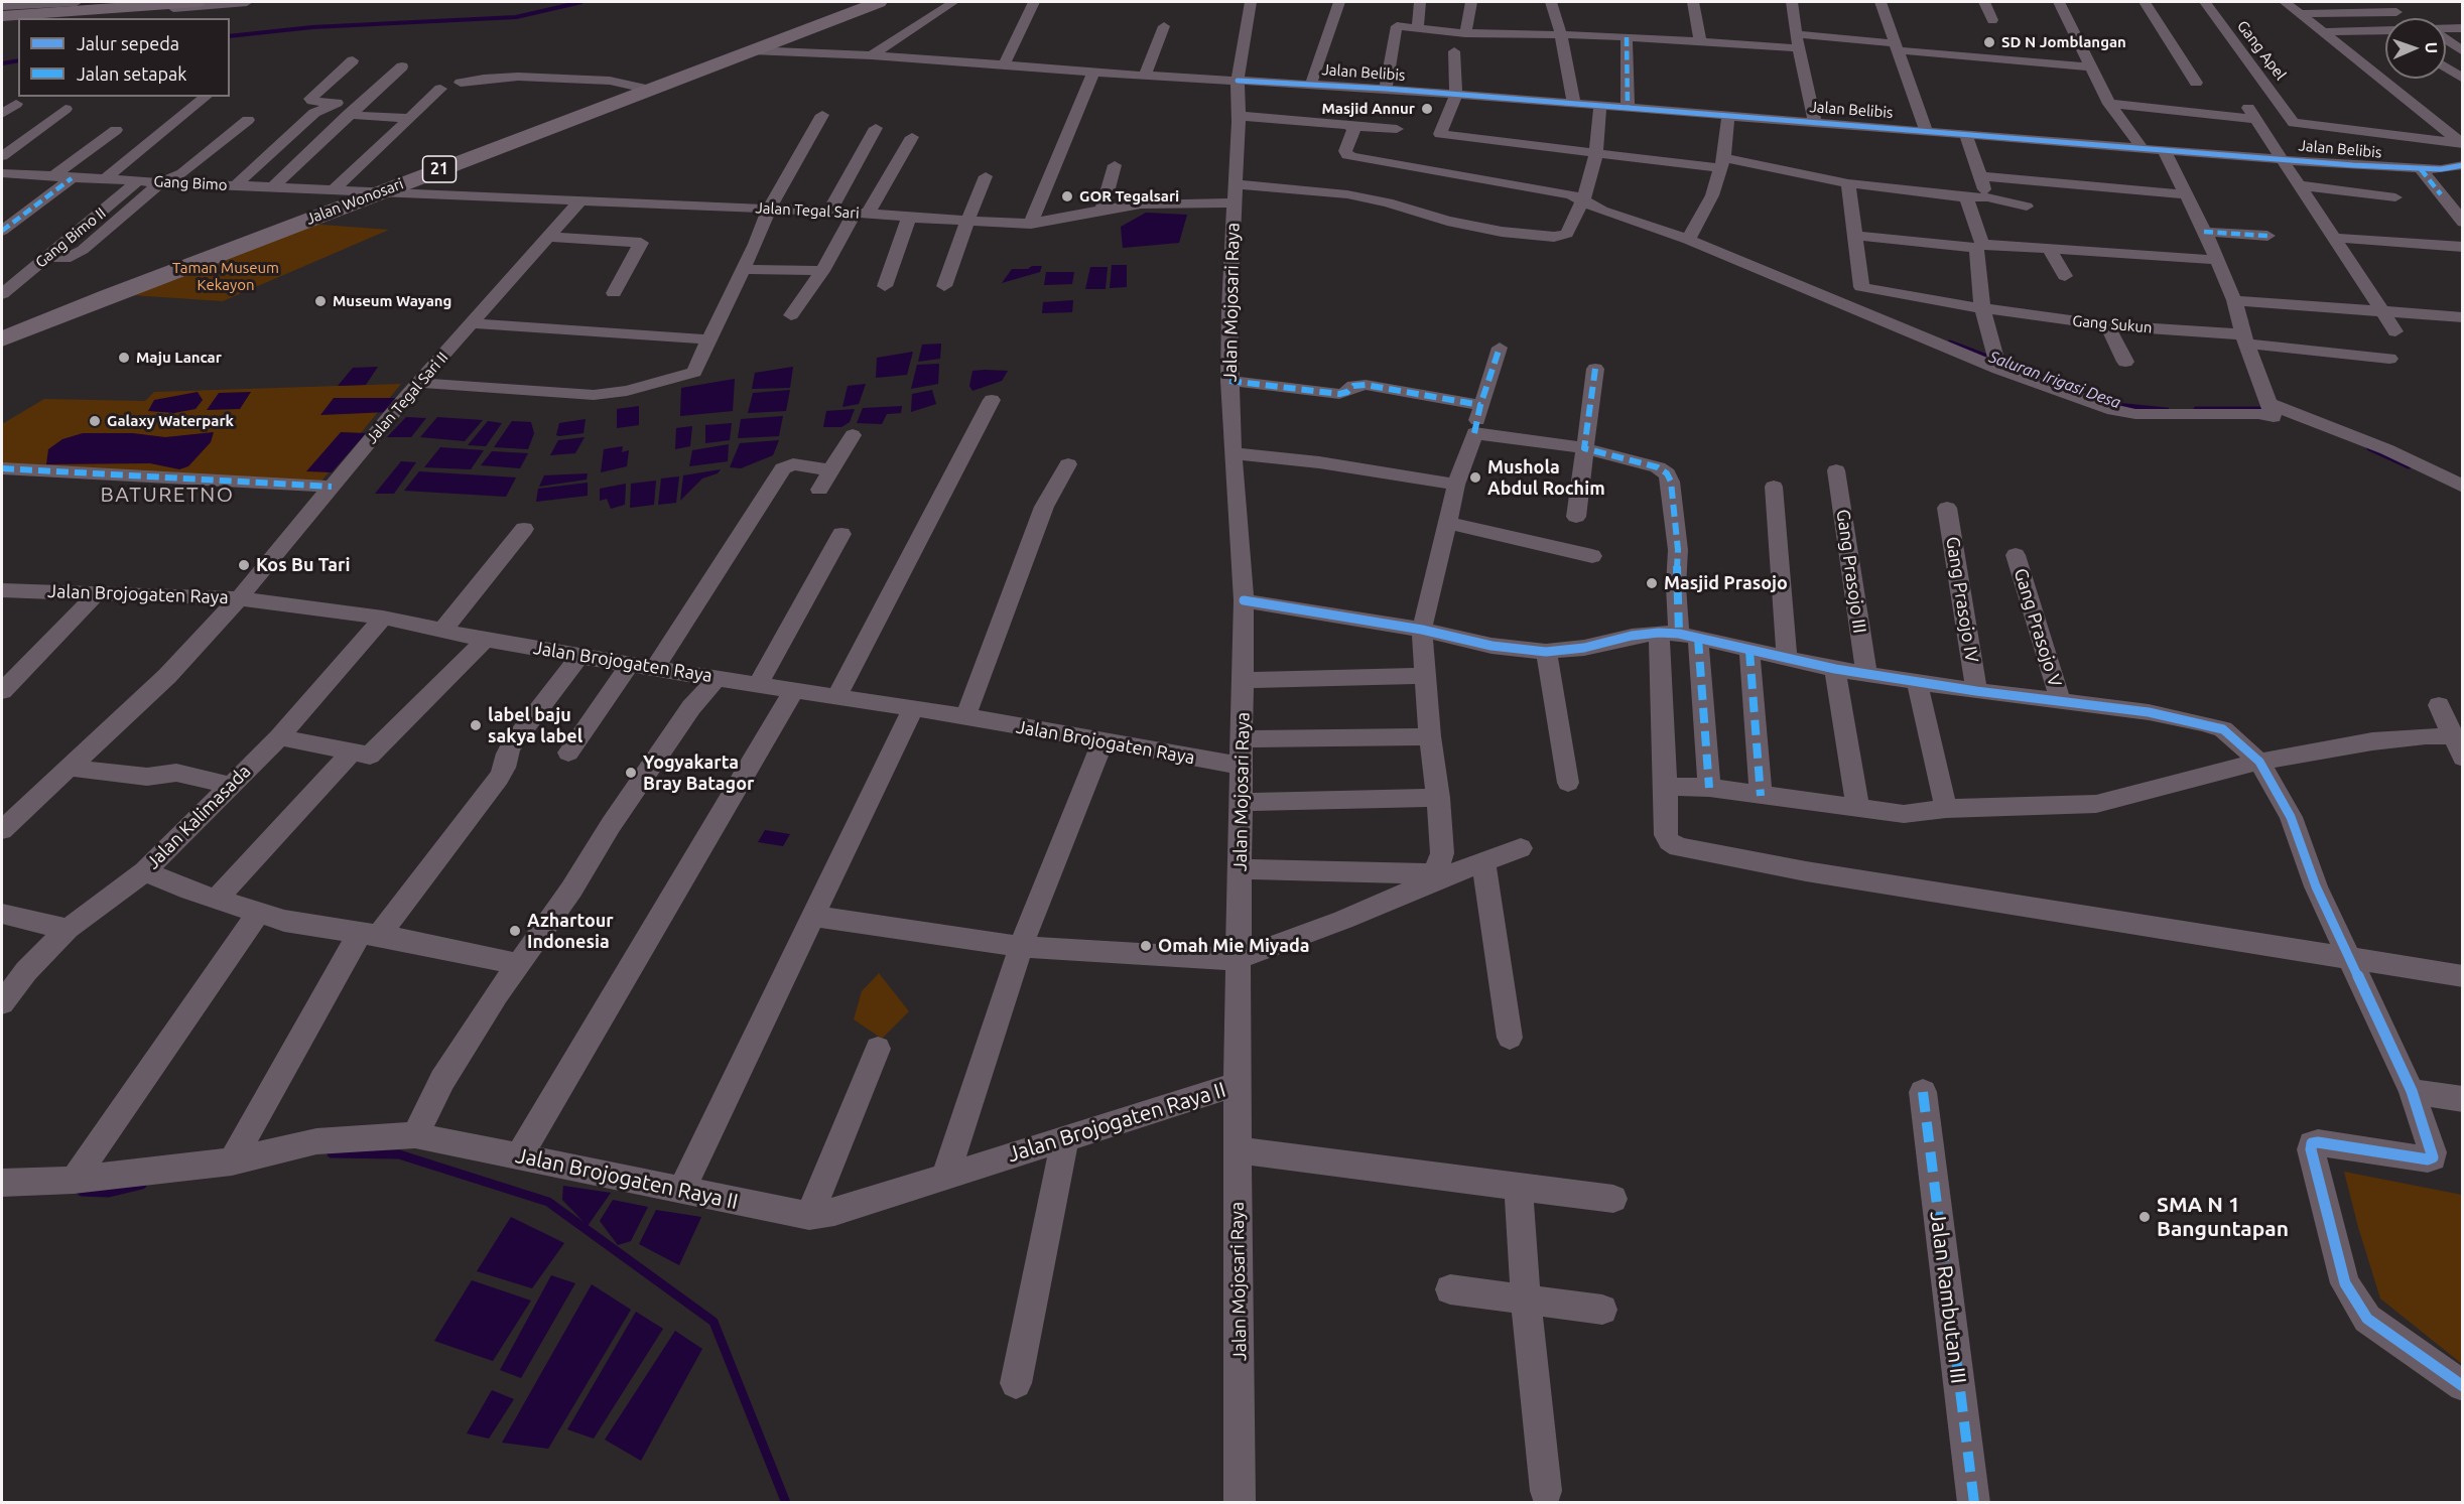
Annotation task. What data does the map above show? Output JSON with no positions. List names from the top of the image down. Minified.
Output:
{"streets":{"highway":["21","Jalan Wonosari"],"street":["Gang Apel","Jalan Belibis","Gang Bimo","Jalan Tegal Sari","Gang Bimo II","Jalan Mojosari Raya","Gang Sukun","Jalan Tegal Sari II","Gang Prasojo III","Jalan Brojogaten Raya","Gang Prasojo IV","Gang Prasojo V","Jalan Kalimasada","Jalan Brojogaten Raya II","Jalan Rambutan III"]},"crossings":[["Jalan Belibis","Jalan Wonosari"],["Jalan Belibis","Jalan Mojosari Raya"],["Gang Bimo","Jalan Wonosari"],["Gang Bimo","Jalan Tegal Sari"],["Gang Bimo","Gang Bimo II"],["Jalan Wonosari","Jalan Tegal Sari"],["Jalan Tegal Sari","Jalan Mojosari Raya"],["Jalan Tegal Sari","Jalan Tegal Sari II"],["Jalan Mojosari Raya","Jalan Brojogaten Raya"],["Jalan Mojosari Raya","Jalan Brojogaten Raya II"],["Jalan Tegal Sari II","Jalan Brojogaten Raya"],["Jalan Brojogaten Raya","Jalan Kalimasada"]],"districts":["BATURETNO"],"water":["Saluran Irigasi Desa"],"parks":["Taman Museum Kekayon"],"places":["SD N Jomblangan","Masjid Annur","GOR Tegalsari","Museum Wayang","Maju Lancar","Galaxy Waterpark","Mushola Abdul Rochim","Kos Bu Tari","Masjid Prasojo","label baju sakya label","Yogyakarta Bray Batagor","Azhartour Indonesia","Omah Mie Miyada","SMA N 1 Banguntapan"],"legend":["Jalur sepeda","Jalan setapak"],"north":"right"}
